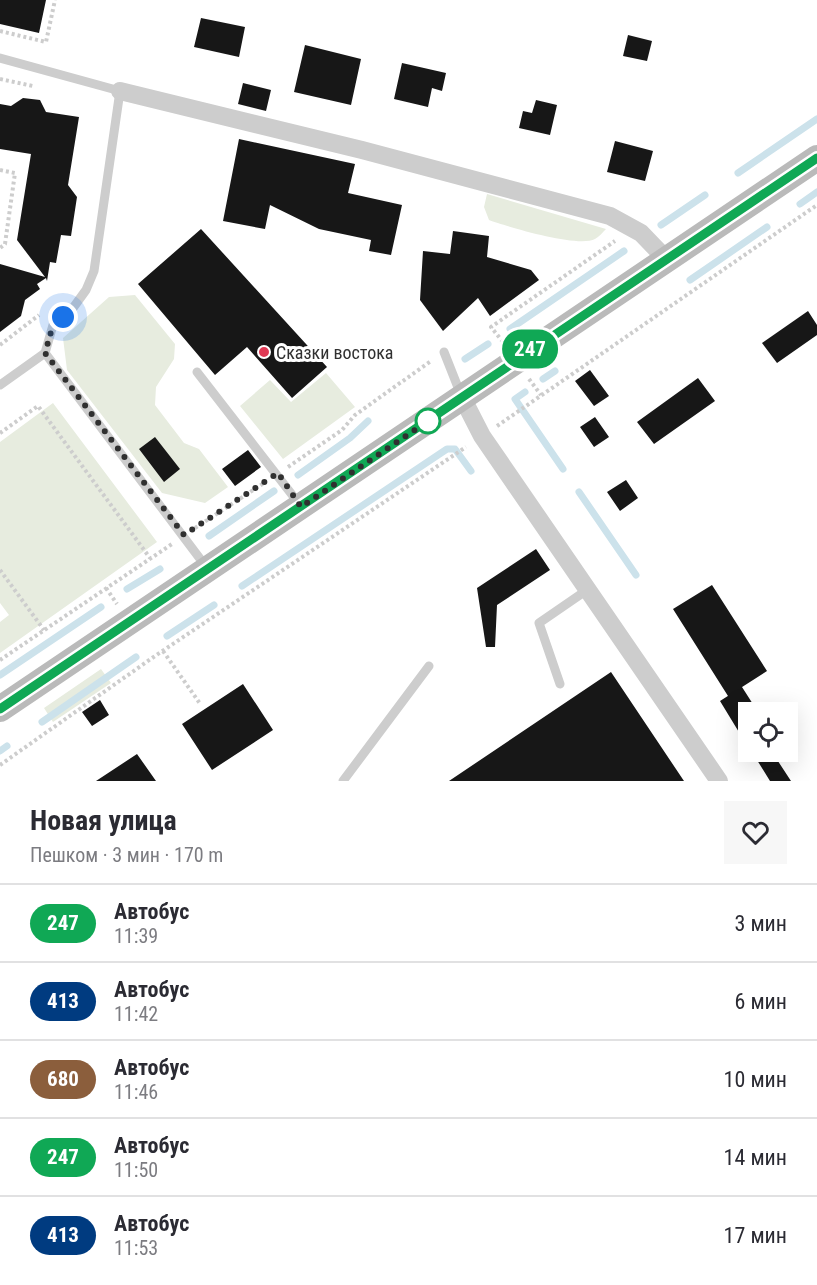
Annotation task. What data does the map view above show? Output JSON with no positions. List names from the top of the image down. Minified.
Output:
{"places":["Сказки востока"],"lines":["bus line 247"],"page":{"on_map":"247","heading":["Новая улица","Пешком · 3 мин · 170 m"],"list":[{"mark":"247","name":"Автобус","note":"11:39","value":"3 мин"},{"mark":"413","name":"Автобус","note":"11:42","value":"6 мин"},{"mark":"680","name":"Автобус","note":"11:46","value":"10 мин"},{"mark":"247","name":"Автобус","note":"11:50","value":"14 мин"},{"mark":"413","name":"Автобус","note":"11:53","value":"17 мин"}]}}
